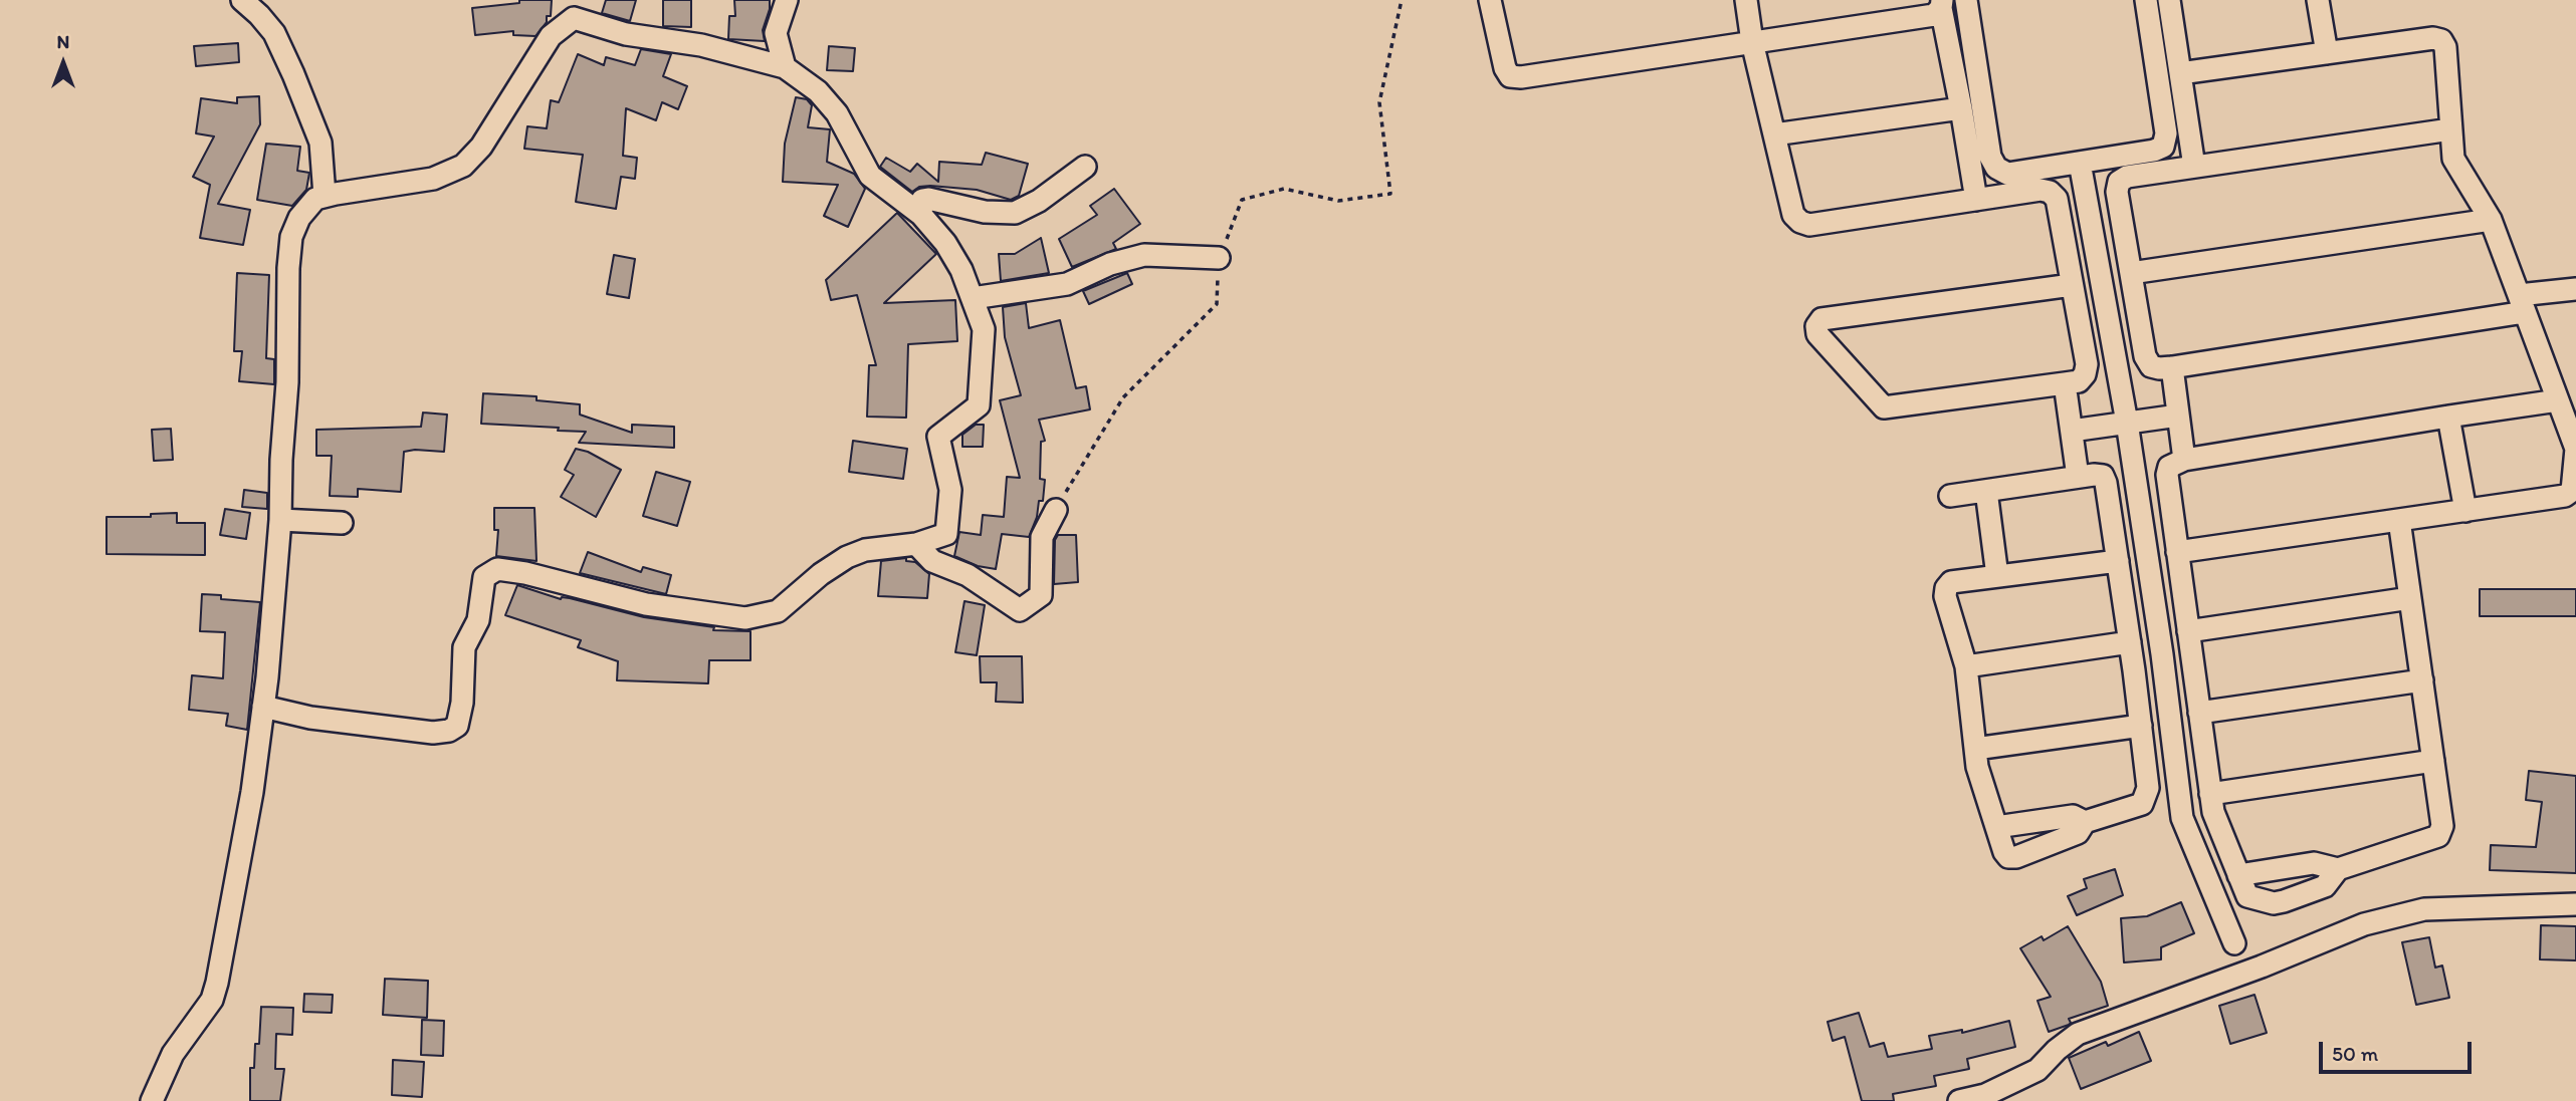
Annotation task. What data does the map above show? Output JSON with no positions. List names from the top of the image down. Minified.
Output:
{"scale_bar":"50 m","north":"top"}
